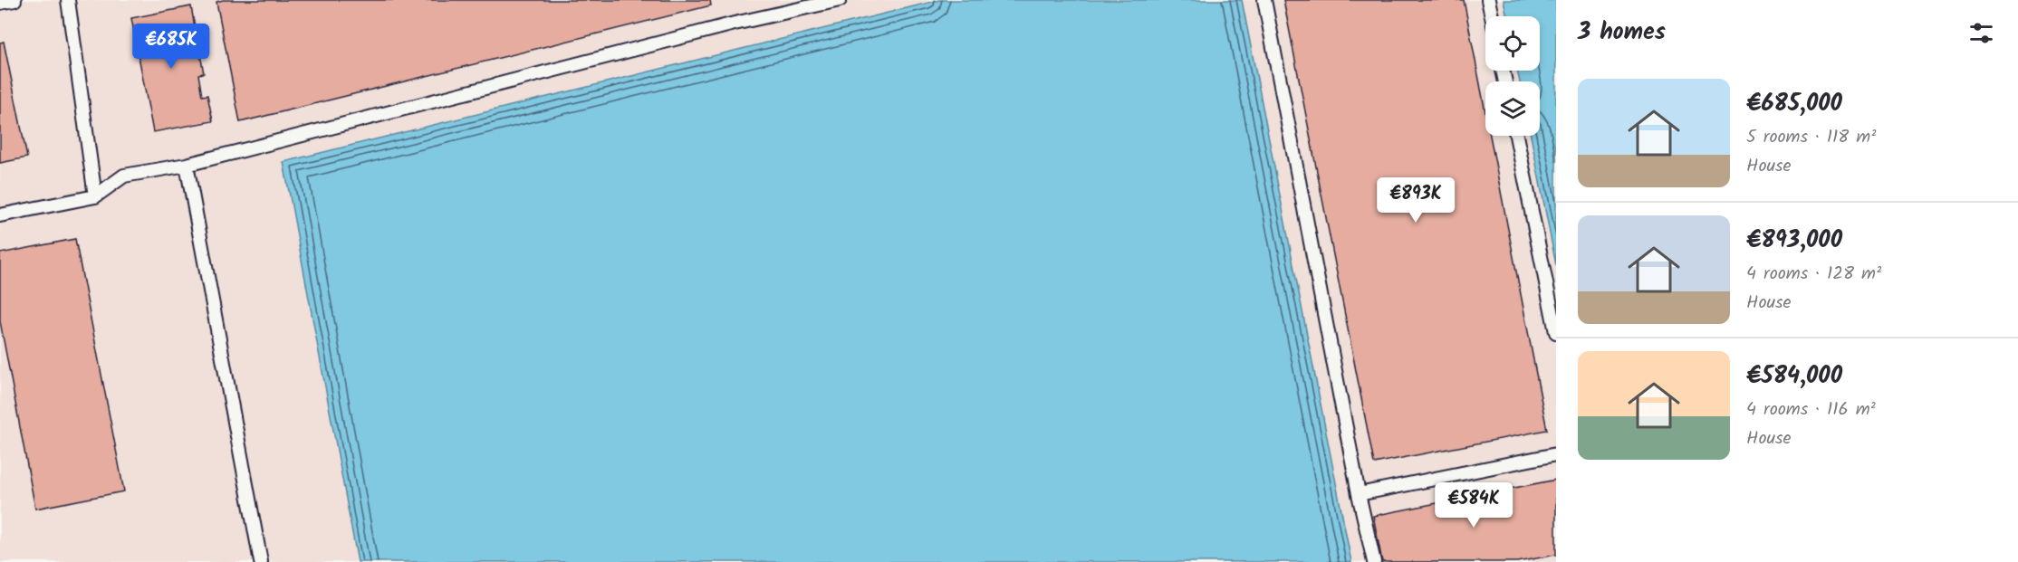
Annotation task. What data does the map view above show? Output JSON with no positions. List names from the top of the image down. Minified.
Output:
{"page":{"heading":"3 homes","price":["€685K","€893K","€584K"],"list":[{"name":"€685,000","note":"5 rooms · 118 m² · House"},{"name":"€893,000","note":"4 rooms · 128 m² · House"},{"name":"€584,000","note":"4 rooms · 116 m² · House"}]}}
